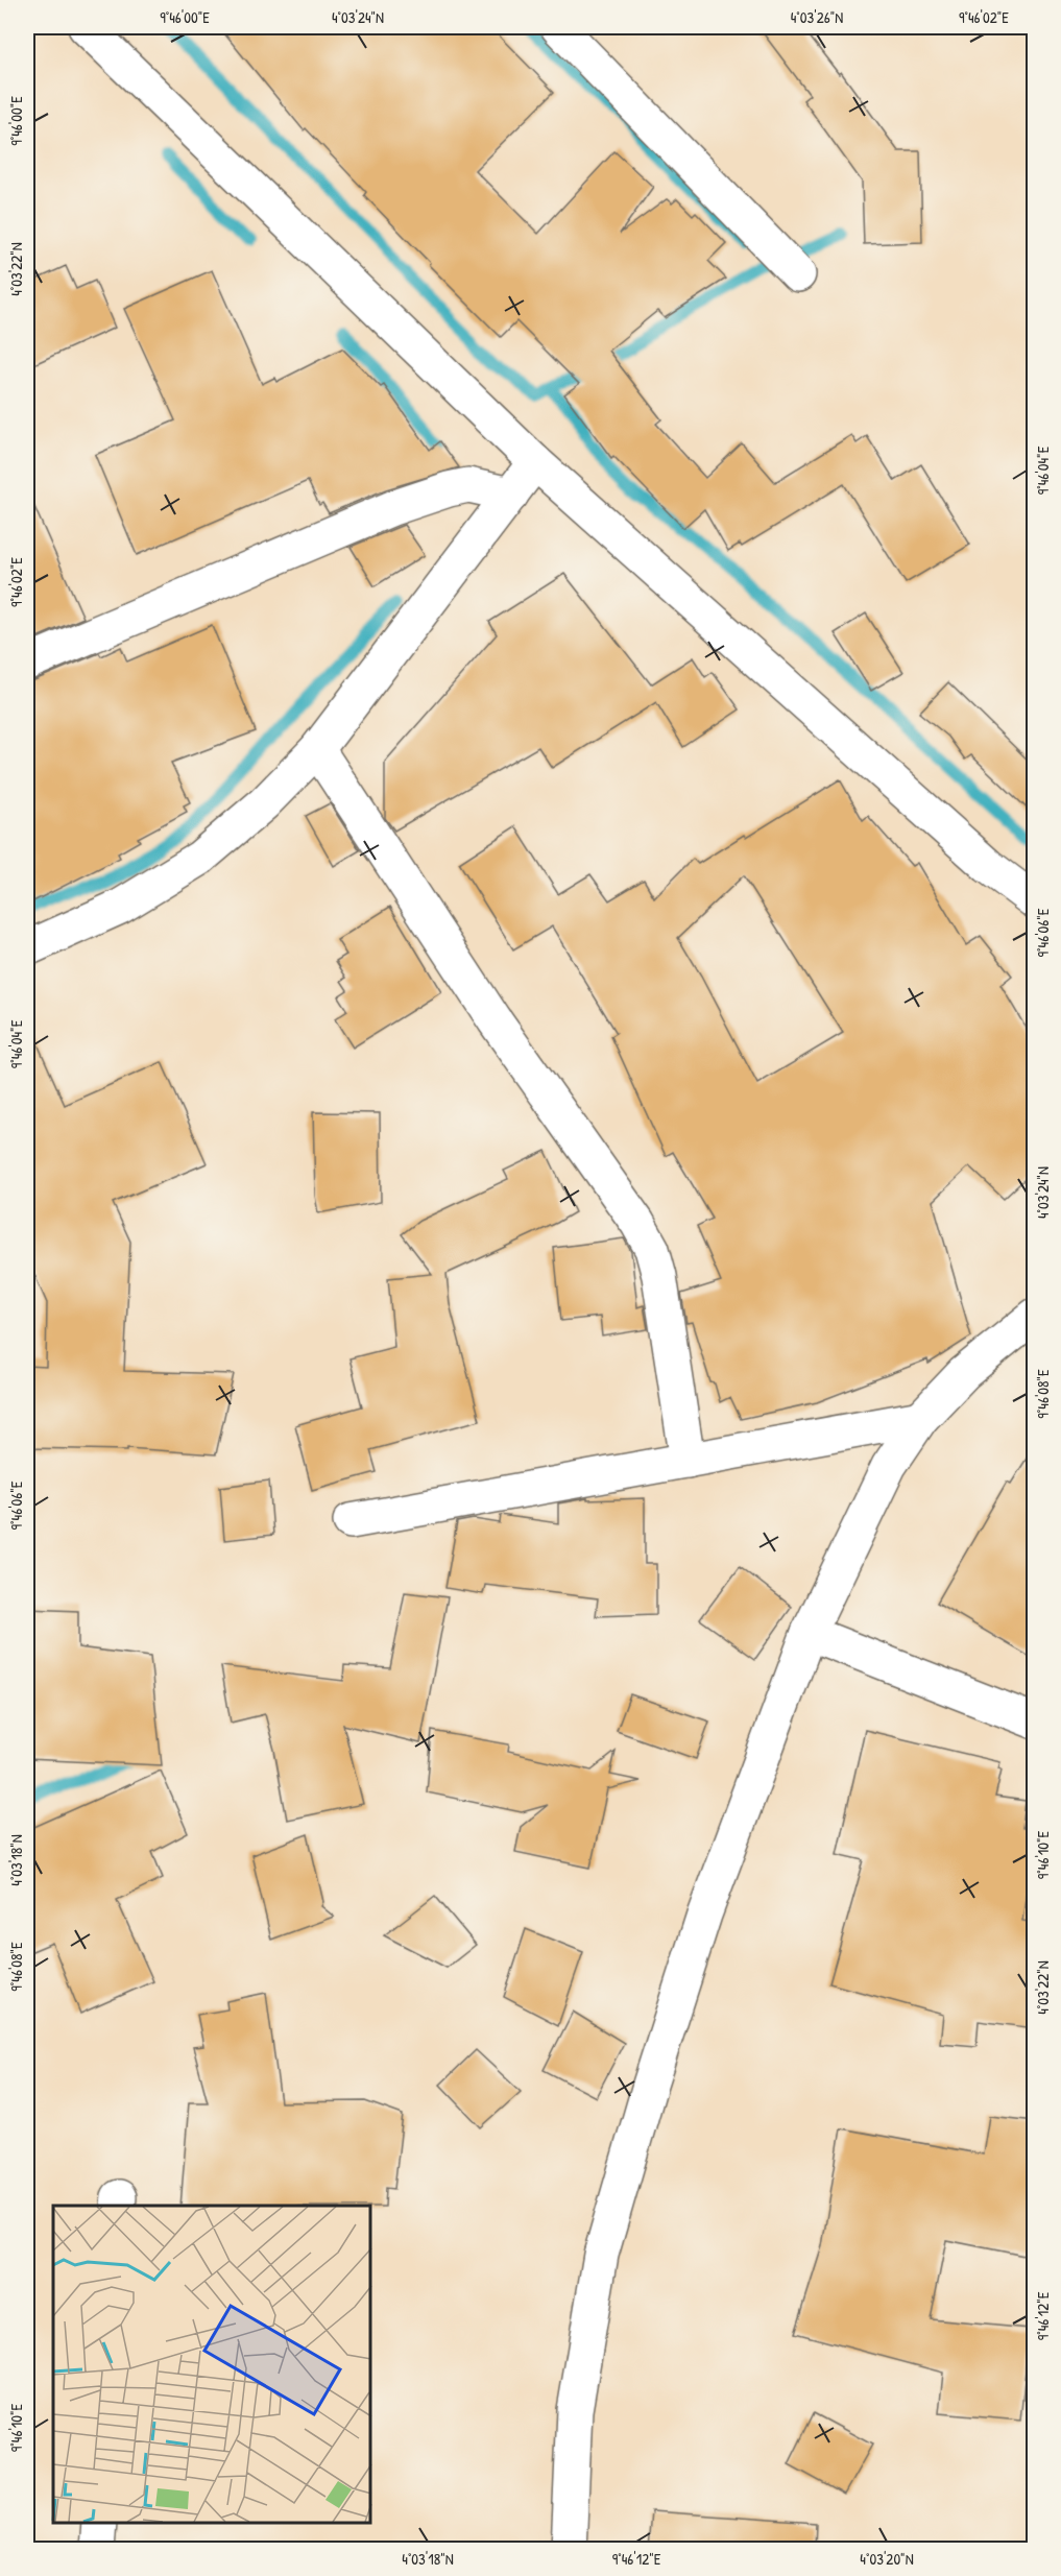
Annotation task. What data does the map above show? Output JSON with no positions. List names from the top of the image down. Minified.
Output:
{"coordinates":["9°46'00\"E","4°03'24\"N","4°03'26\"N","9°46'02\"E","4°03'22\"N","9°46'04\"E","9°46'06\"E","9°46'08\"E","9°46'10\"E","4°03'18\"N","9°46'12\"E","4°03'20\"N"]}
